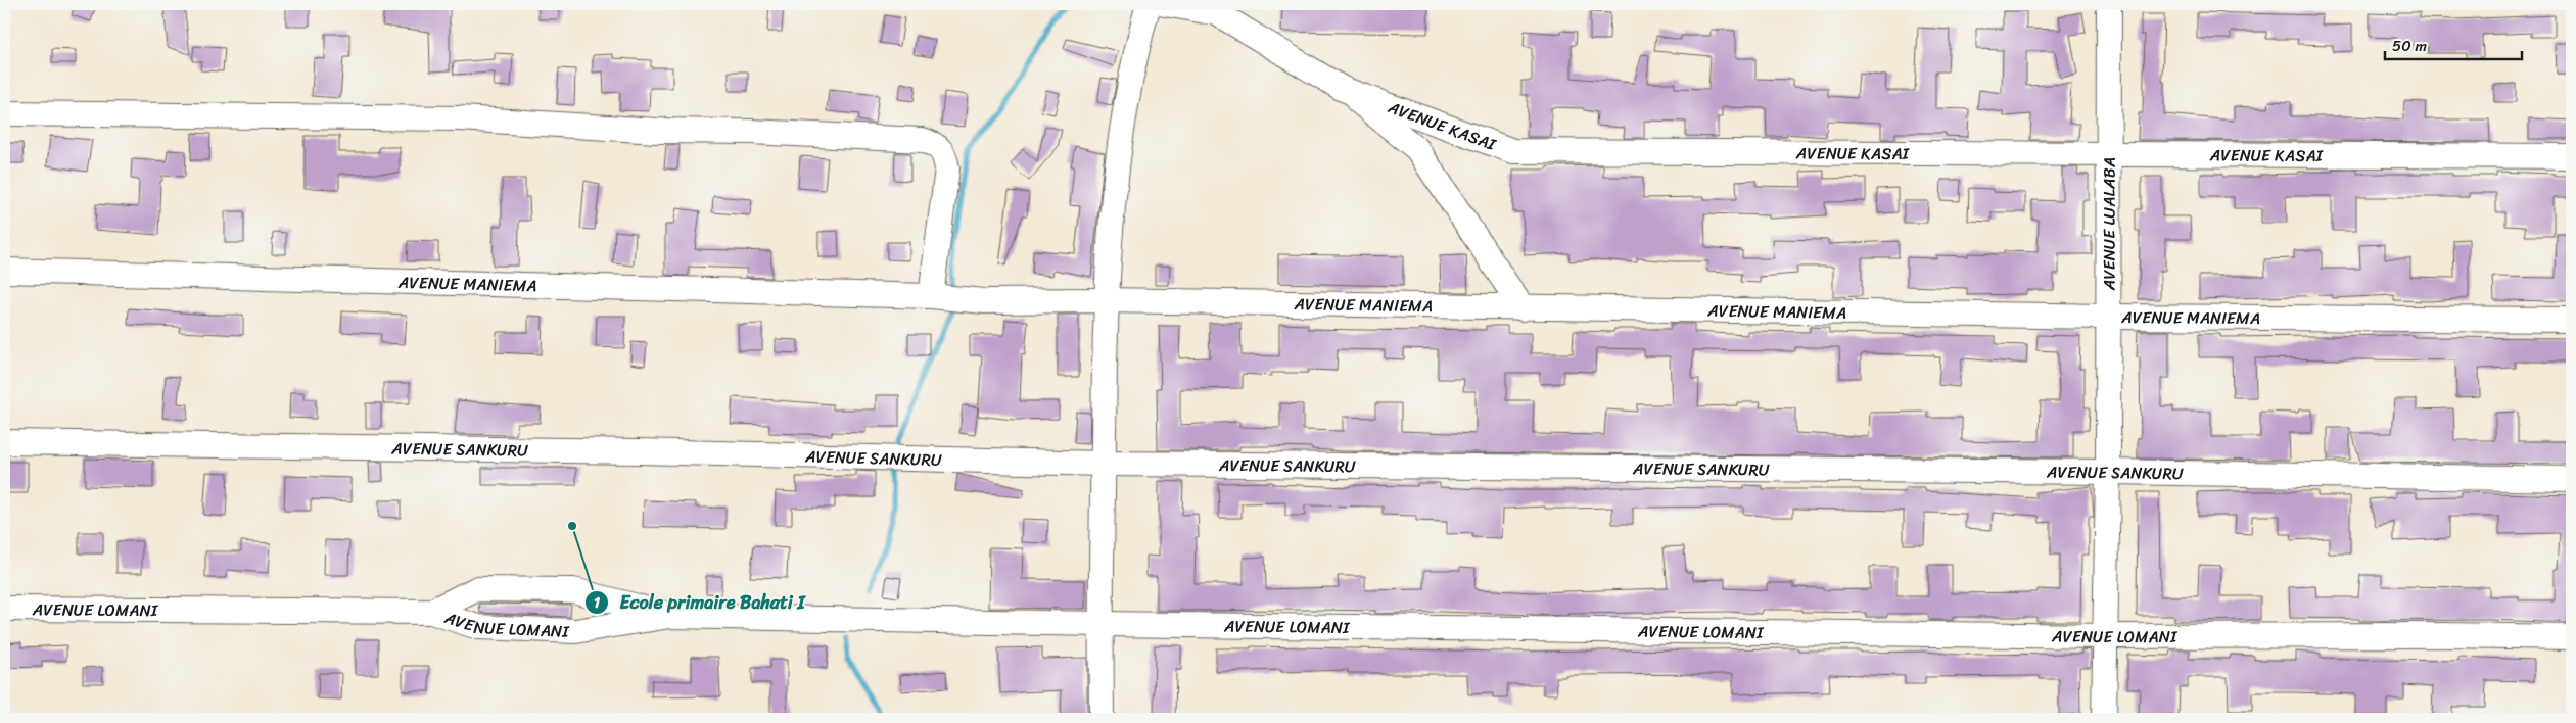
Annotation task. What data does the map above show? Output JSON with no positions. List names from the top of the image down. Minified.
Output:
{"streets":{"street":["AVENUE KASAI","AVENUE LUALABA","AVENUE MANIEMA","AVENUE SANKURU","AVENUE LOMANI"]},"crossings":[["AVENUE KASAI","AVENUE LUALABA"],["AVENUE LUALABA","AVENUE MANIEMA"],["AVENUE LUALABA","AVENUE SANKURU"],["AVENUE LUALABA","AVENUE LOMANI"]],"places":["Ecole primaire Bahati I"],"scale_bar":"50 m"}
